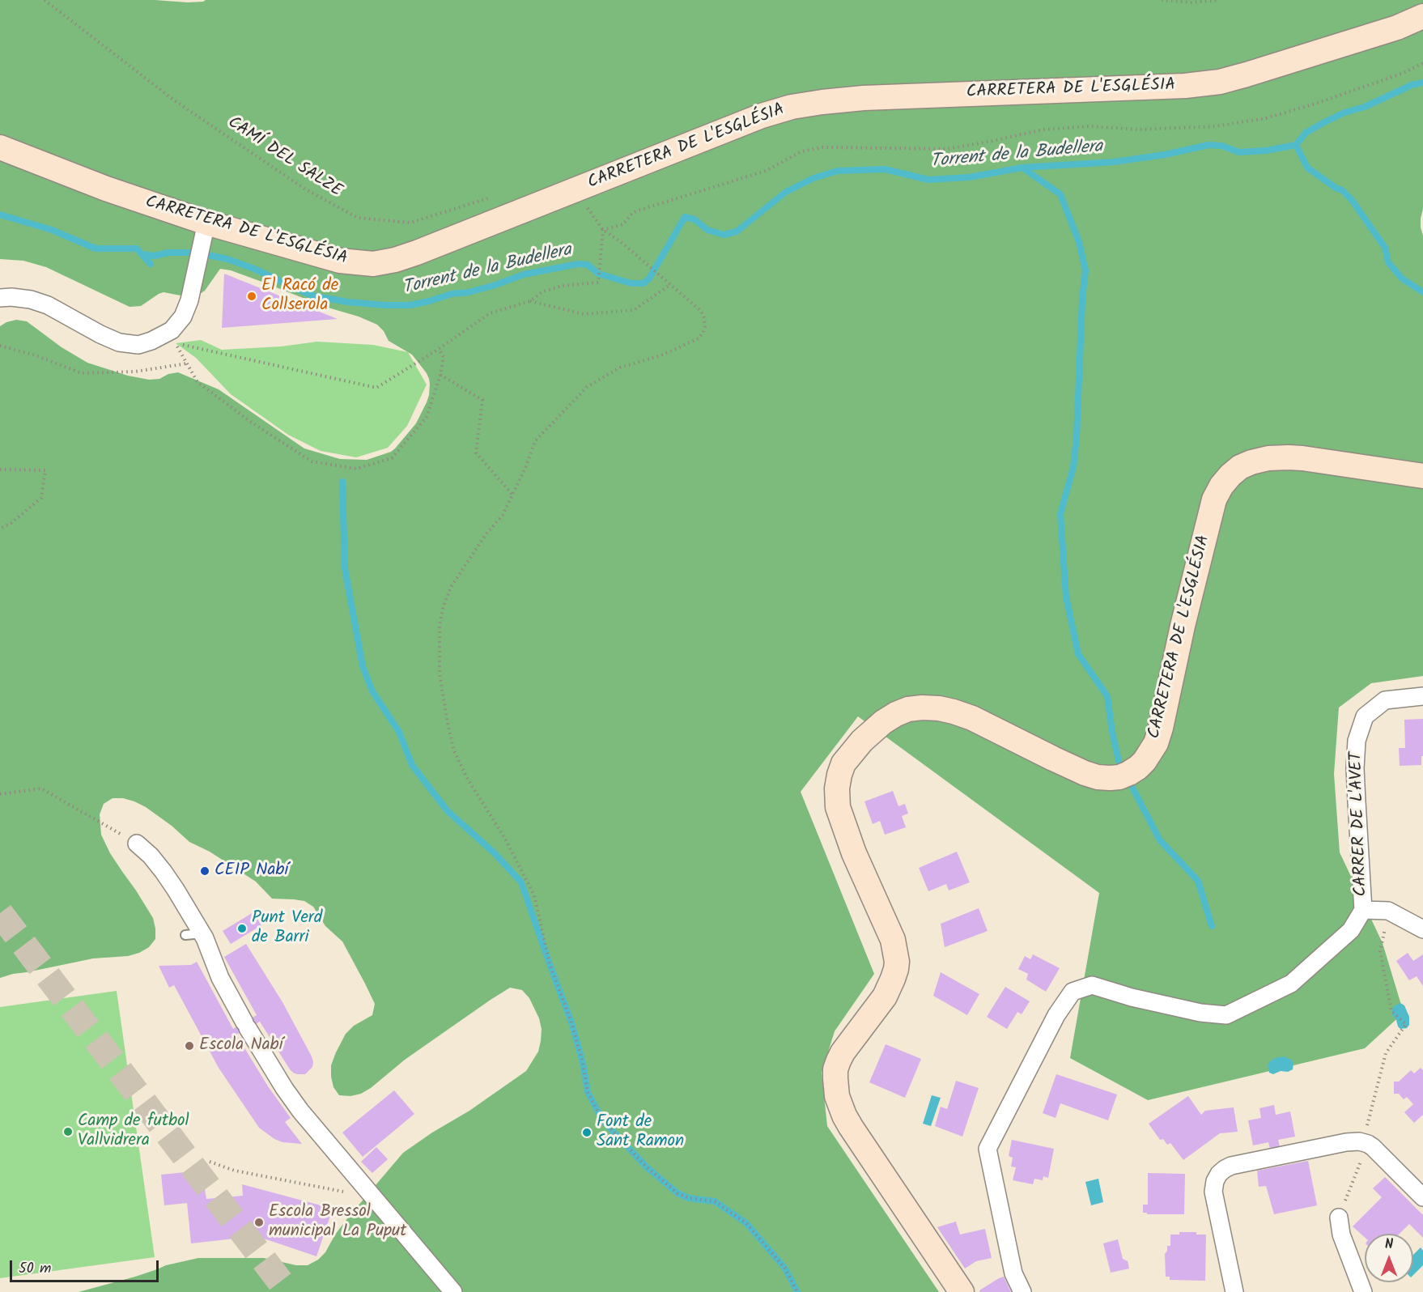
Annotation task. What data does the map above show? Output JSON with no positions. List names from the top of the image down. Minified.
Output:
{"streets":{"main road":["CARRETERA DE L'ESGLÉSIA"],"street":["CARRER DE L'AVET"],"path":["CAMÍ DEL SALZE"]},"water":["Torrent de la Budellera"],"places":["El Racó de Collserola","CEIP Nabí","Punt Verd de Barri","Escola Nabí","Camp de futbol Vallvidrera","Font de Sant Ramon","Escola Bressol municipal La Puput"],"scale_bar":"50 m","north":"top"}
